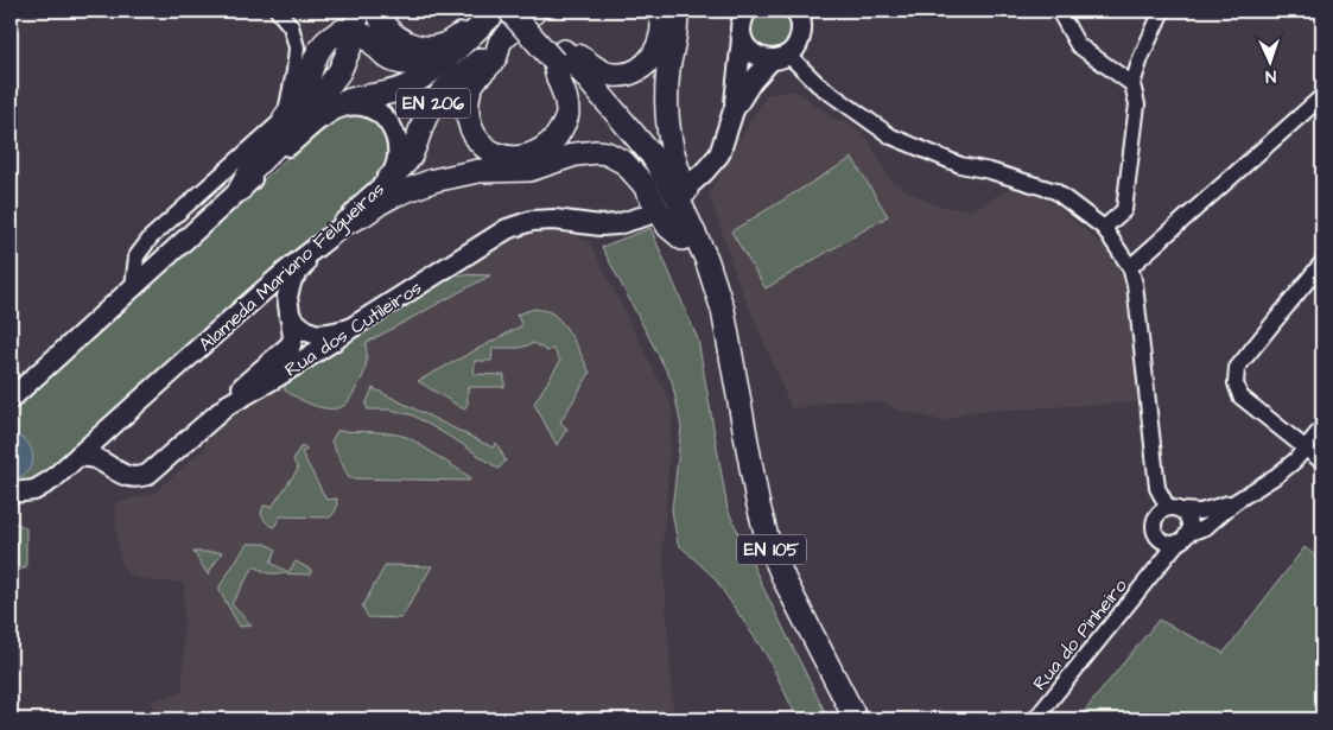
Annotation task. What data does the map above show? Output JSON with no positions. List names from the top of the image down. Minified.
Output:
{"streets":{"highway":["EN 206","EN 105"],"main road":["Alameda Mariano Felgueiras","Rua dos Cutileiros"],"street":["Rua do Pinheiro"]},"crossings":[["EN 206","Alameda Mariano Felgueiras"],["Alameda Mariano Felgueiras","Rua dos Cutileiros"]],"north":"bottom"}
